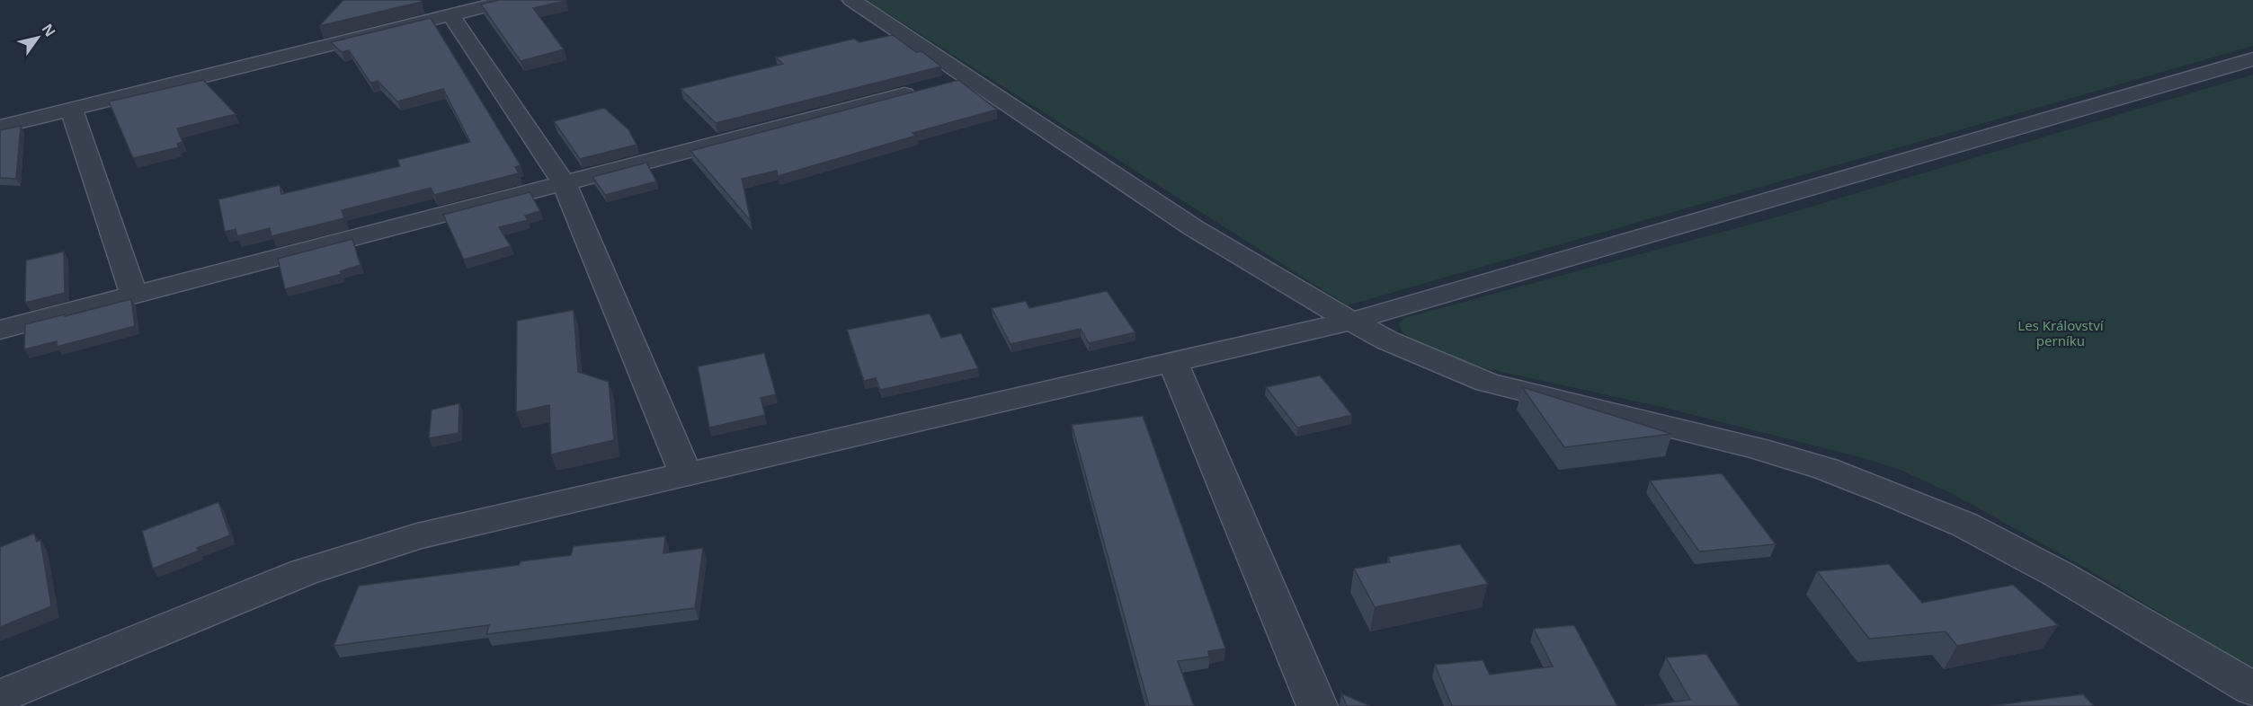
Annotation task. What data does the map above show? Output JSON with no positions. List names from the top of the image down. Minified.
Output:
{"parks":["Les Království perníku"],"north":"top right"}
